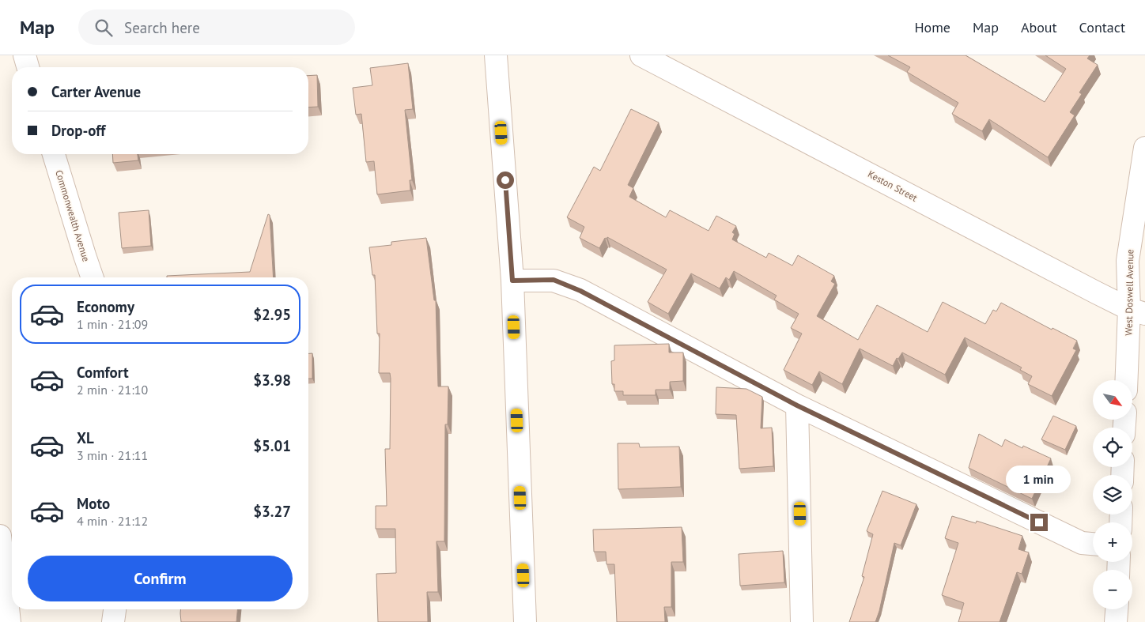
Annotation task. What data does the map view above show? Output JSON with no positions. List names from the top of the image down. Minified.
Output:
{"streets":{"street":["Keston Street","Commonwealth Avenue","West Doswell Avenue"]},"crossings":[["Keston Street","West Doswell Avenue"]],"north":"bottom right","page":{"header":"Map","search":"Search here","nav":["Home","Map","About","Contact"],"banner":["Carter Avenue","Drop-off"],"list":[{"name":"Economy","note":"1 min · 21:09","value":"$2.95"},{"name":"Comfort","note":"2 min · 21:10","value":"$3.98"},{"name":"XL","note":"3 min · 21:11","value":"$5.01"},{"name":"Moto","note":"4 min · 21:12","value":"$3.27"}],"map_buttons":["+","−"],"bubble":"1 min","buttons":"Confirm"}}
